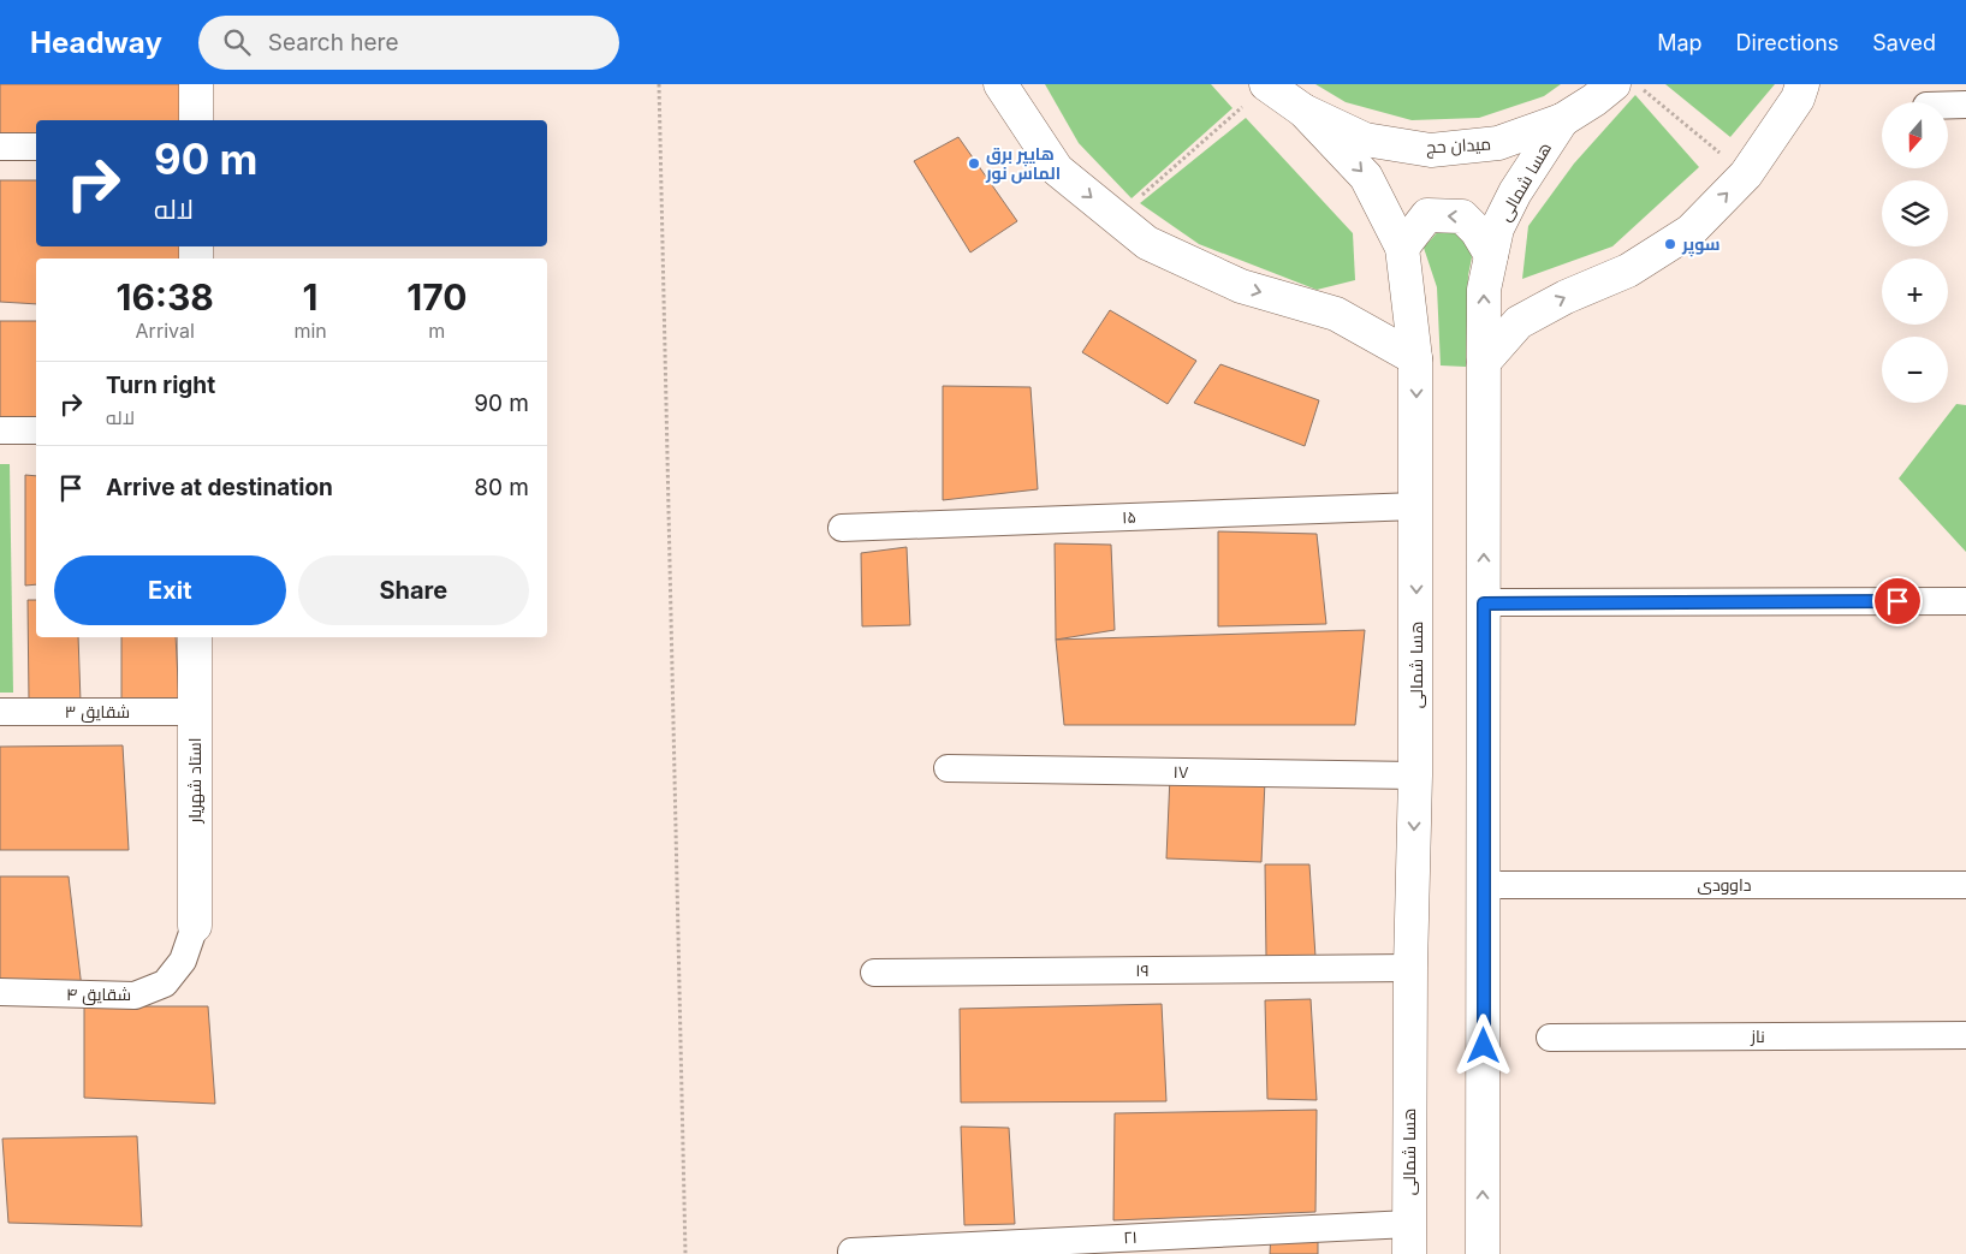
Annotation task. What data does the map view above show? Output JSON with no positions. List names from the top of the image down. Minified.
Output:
{"streets":{"main road":["میدان حج","هسا شمالی","استاد شهریار"],"street":["۱۵","شقایق ۳","۱۷","داوودی","۱۹","شقایق ۴","ناز","۲۱"]},"crossings":[["میدان حج","هسا شمالی"],["هسا شمالی","۱۵"],["هسا شمالی","۱۷"],["هسا شمالی","داوودی"],["هسا شمالی","۱۹"],["هسا شمالی","۲۱"],["شقایق ۳","استاد شهریار"],["استاد شهریار","شقایق ۴"]],"places":["هایپر برق الماس نور","سوپر"],"north":"bottom","page":{"header":"Headway","search":"Search here","nav":["Map","Directions","Saved"],"map_buttons":["+","−"],"turn":["90 m","لاله"],"eta":["16:38","Arrival","1","min","170","m"],"list":[{"name":"Turn right","note":"لاله","value":"90 m"},{"name":"Arrive at destination","value":"80 m"}],"buttons":["Exit","Share"]}}
